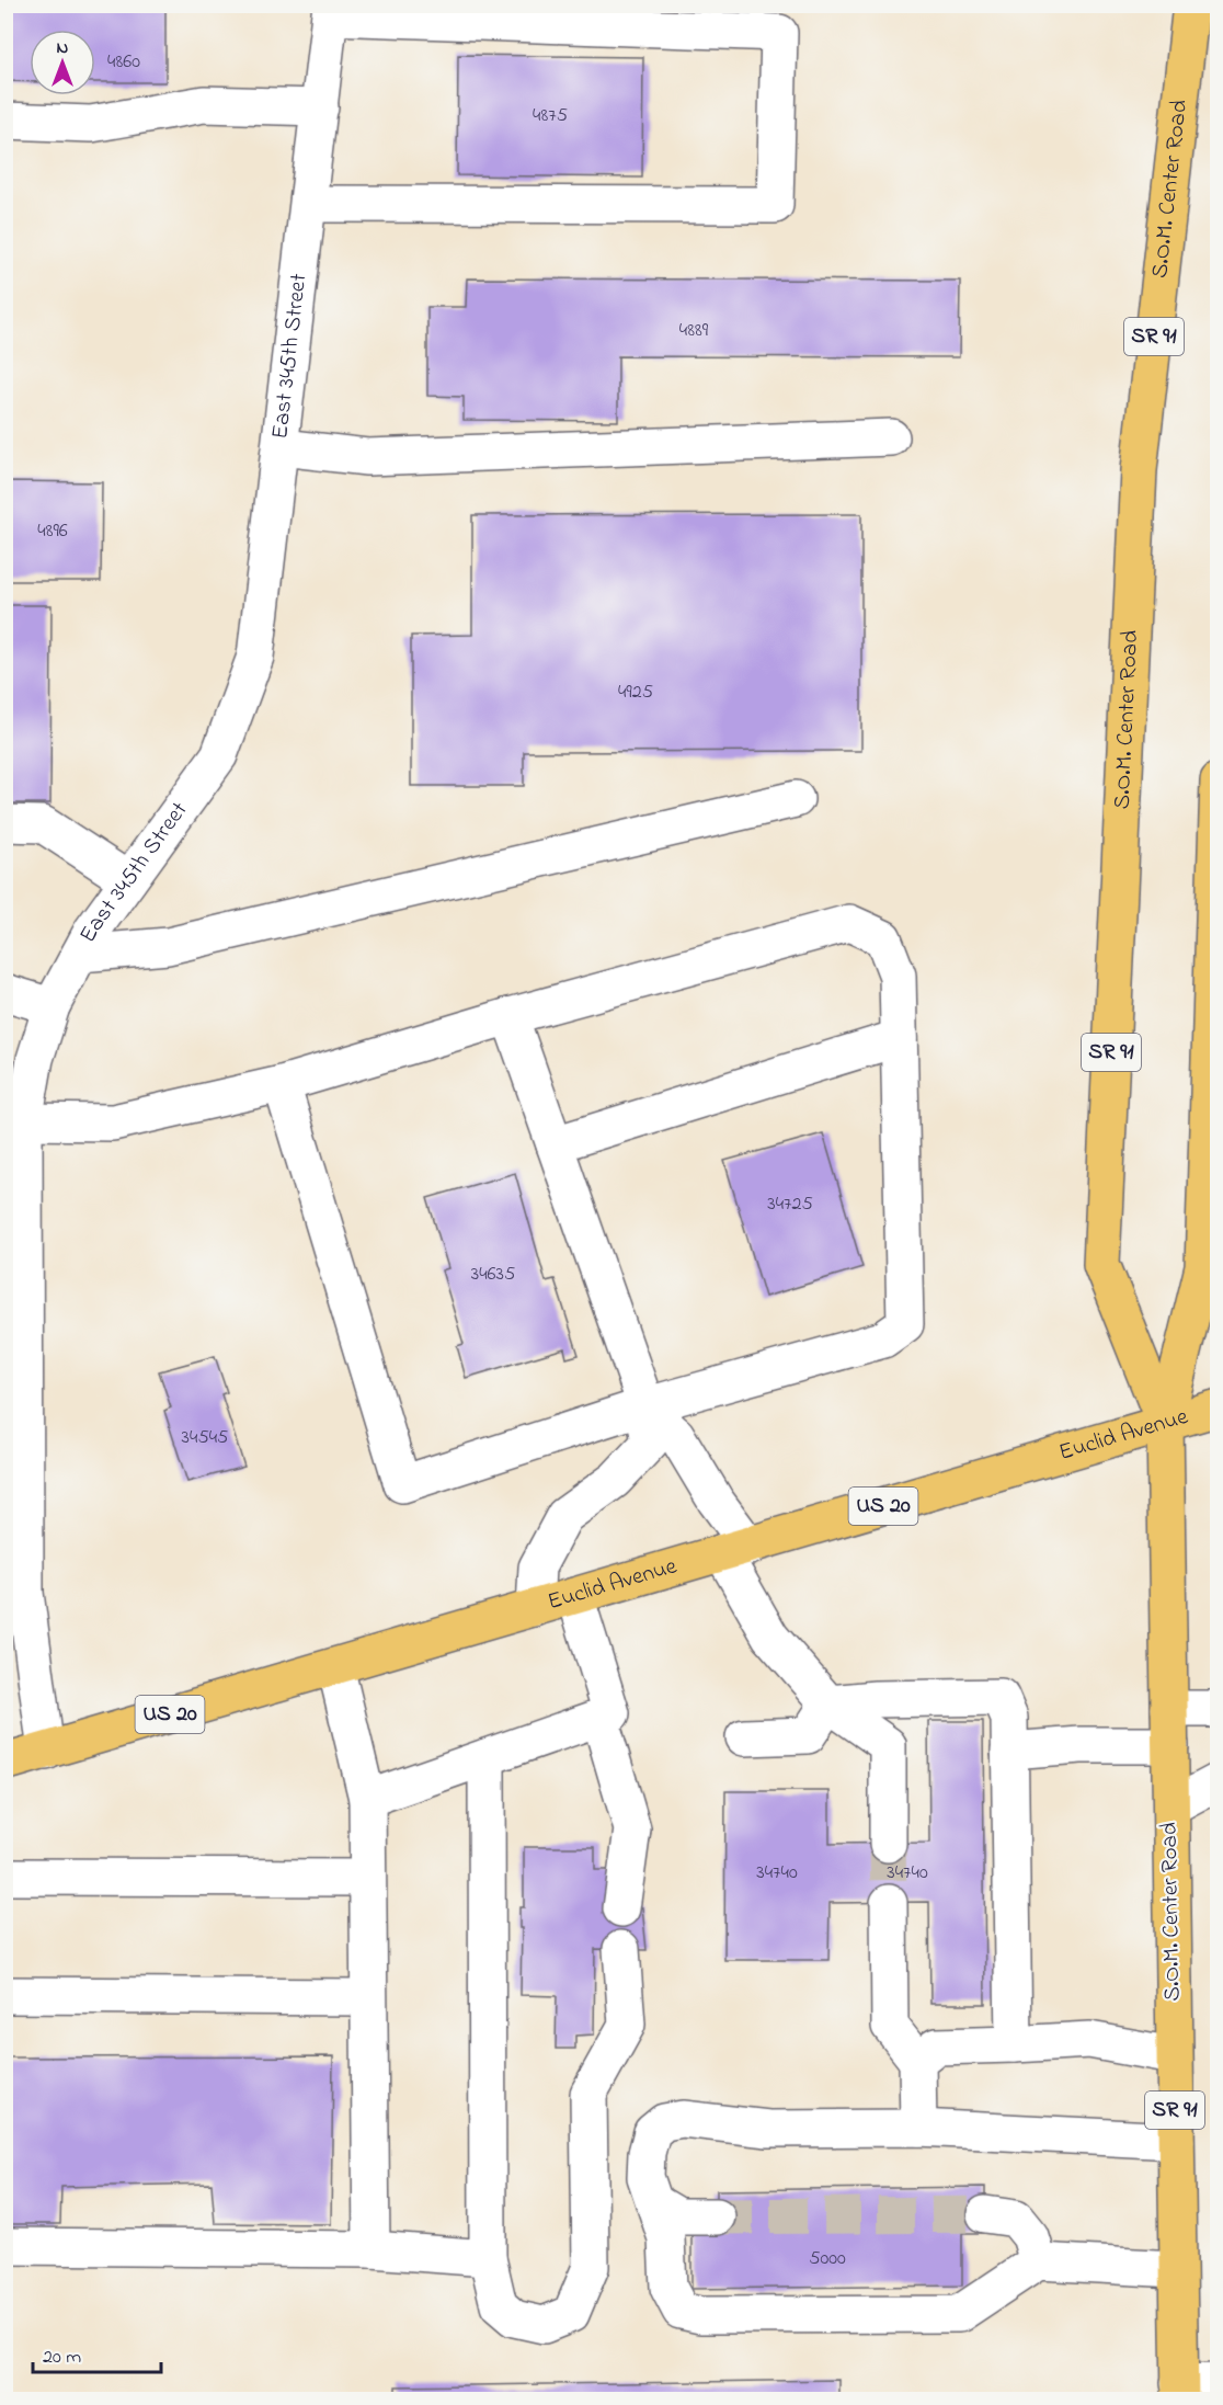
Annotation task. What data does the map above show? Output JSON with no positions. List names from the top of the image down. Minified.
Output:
{"streets":{"main road":["S.O.M. Center Road","SR 91","Euclid Avenue","US 20"],"street":["East 345th Street"]},"crossings":[["S.O.M. Center Road","Euclid Avenue"],["East 345th Street","Euclid Avenue"]],"house_numbers":["4860","4875","4889","4896","4925","34725","34635","34545","34740","34740","5000"],"scale_bar":"20 m","north":"top"}
